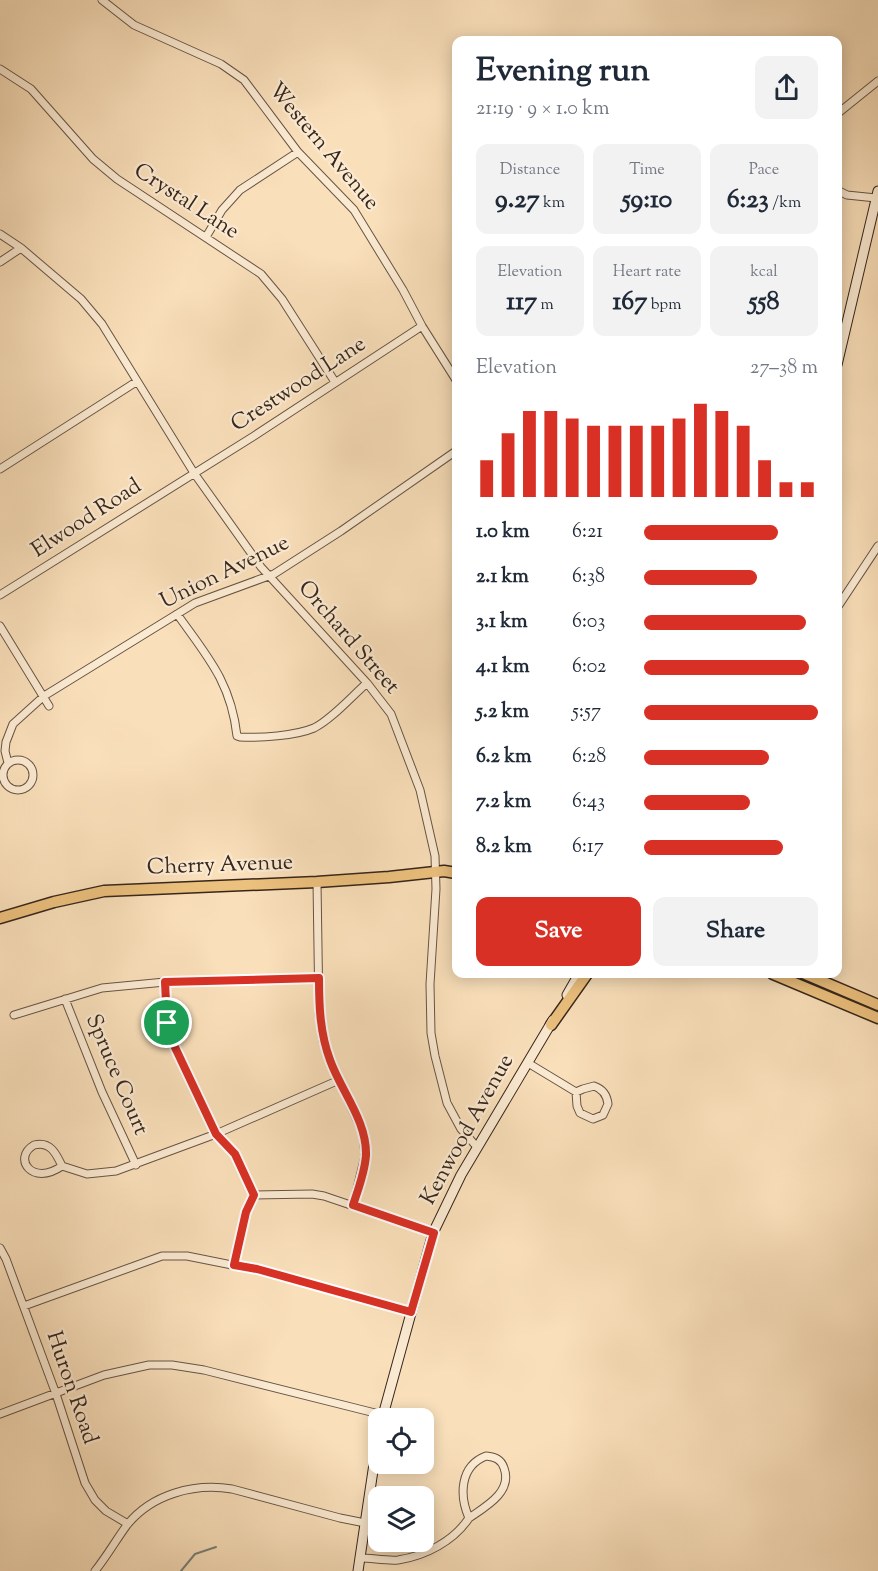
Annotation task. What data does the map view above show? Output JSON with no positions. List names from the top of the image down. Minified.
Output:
{"streets":{"main road":["Cherry Avenue","Kenwood Avenue"],"street":["Western Avenue","Crystal Lane","Crestwood Lane","Elwood Road","Union Avenue","Orchard Street","Spruce Court","Huron Road"]},"crossings":[["Western Avenue","Crestwood Lane"],["Crystal Lane","Crestwood Lane"],["Crestwood Lane","Elwood Road"],["Crestwood Lane","Orchard Street"],["Elwood Road","Orchard Street"],["Union Avenue","Orchard Street"],["Orchard Street","Cherry Avenue"],["Orchard Street","Kenwood Avenue"]],"page":{"heading":["Evening run","21:19 · 9 × 1.0 km"],"stats":[["Distance","9.27 km"],["Time","59:10"],["Pace","6:23 /km"],["Elevation","117 m"],["Heart rate","167 bpm"],["kcal","558"]],"chart":["Elevation","27–38 m"],"list":[{"name":"1.0 km","note":"6:21"},{"name":"2.1 km","note":"6:38"},{"name":"3.1 km","note":"6:03"},{"name":"4.1 km","note":"6:02"},{"name":"5.2 km","note":"5:57"},{"name":"6.2 km","note":"6:28"},{"name":"7.2 km","note":"6:43"},{"name":"8.2 km","note":"6:17"}],"buttons":["Save","Share"]}}
